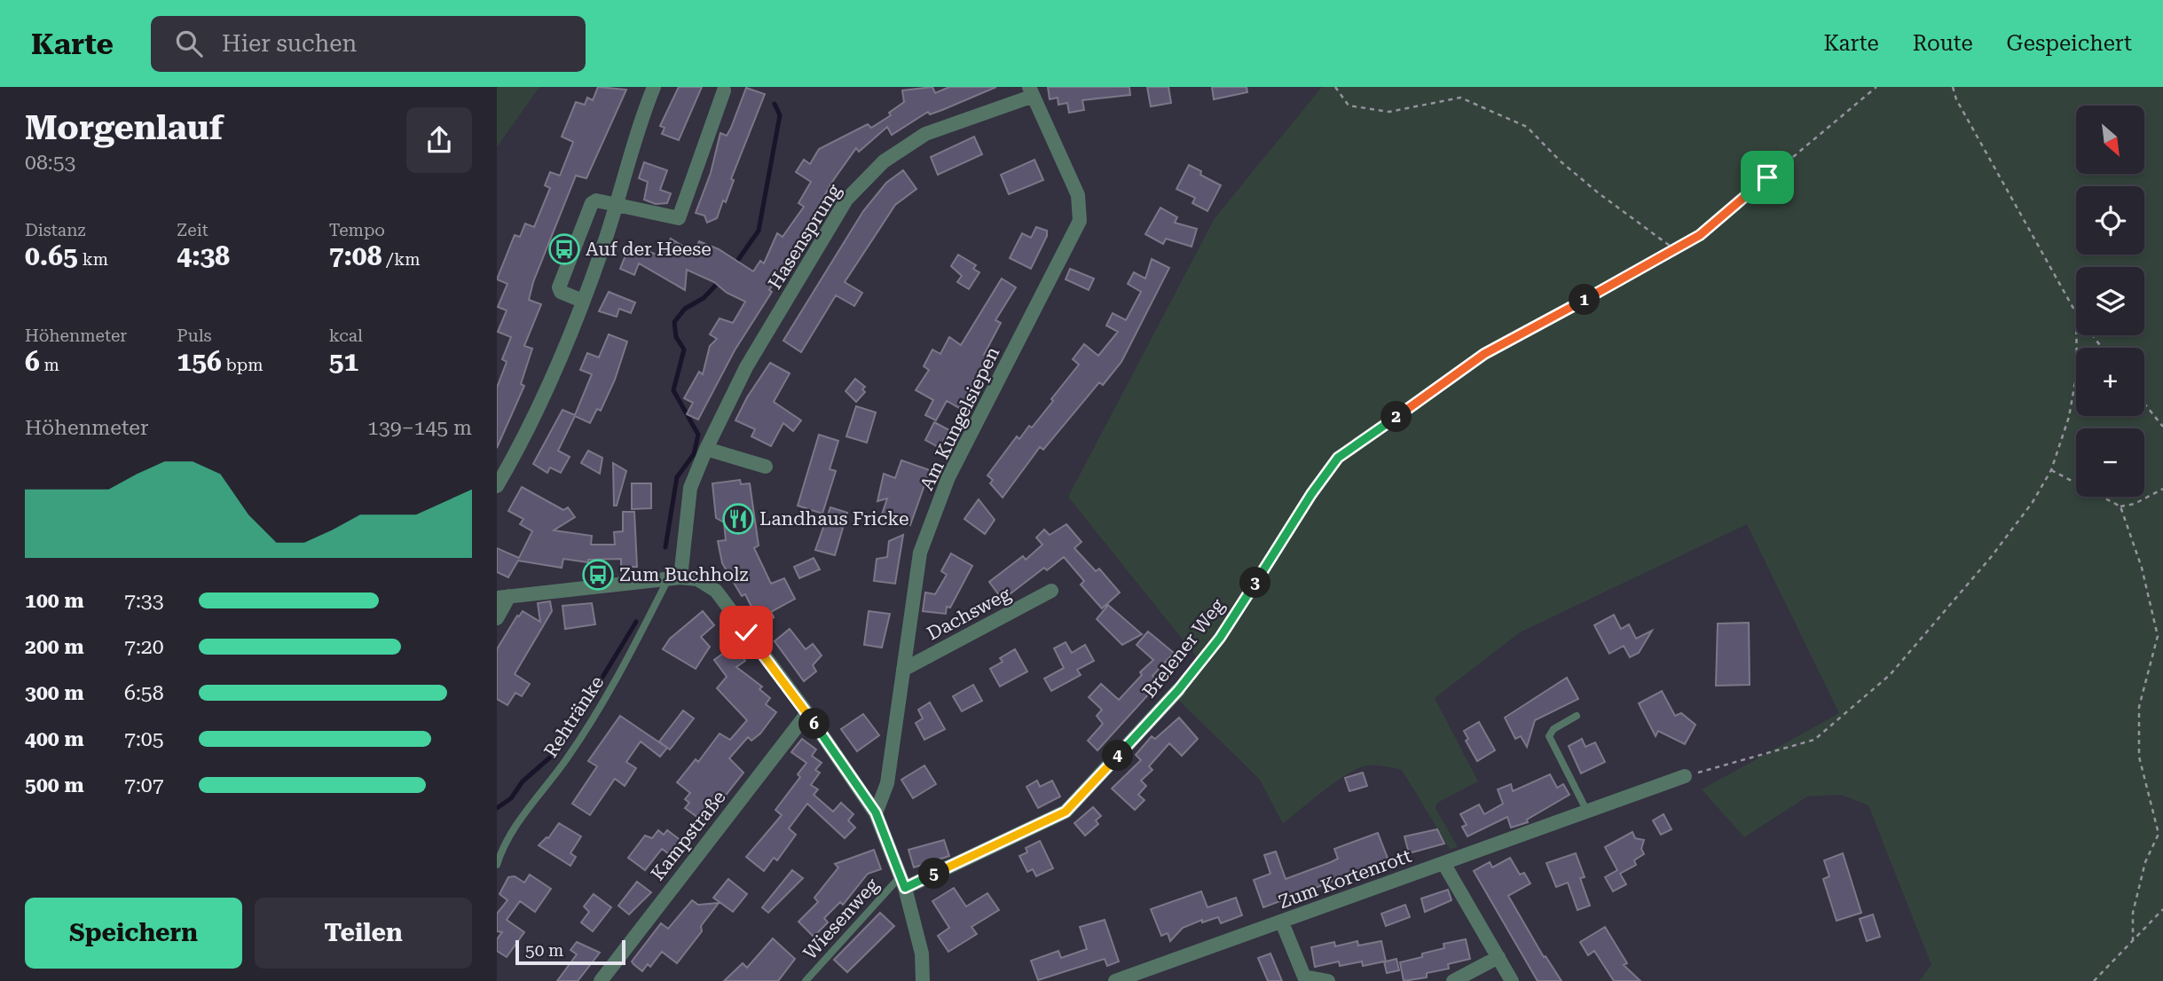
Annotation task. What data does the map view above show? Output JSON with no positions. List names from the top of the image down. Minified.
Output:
{"streets":{"street":["Hasensprung","Am Kungelsiepen","Dachsweg","Brelener Weg","Kampstraße","Zum Kortenrott"],"lane":["Rehtränke","Wiesenweg"]},"crossings":[["Hasensprung","Am Kungelsiepen"],["Hasensprung","Rehtränke"],["Am Kungelsiepen","Dachsweg"],["Brelener Weg","Wiesenweg"]],"places":{"bus stop":["Auf der Heese","Zum Buchholz"],"restaurant":["Landhaus Fricke"]},"scale_bar":"50 m","north":"bottom right","page":{"header":"Karte","search":"Hier suchen","nav":["Karte","Route","Gespeichert"],"heading":["Morgenlauf","08:53"],"map_buttons":["+","−"],"stats":[["Distanz","0.65 km"],["Zeit","4:38"],["Tempo","7:08 /km"],["Höhenmeter","6 m"],["Puls","156 bpm"],["kcal","51"]],"pins":["1","2","3","6","4","5"],"chart":["Höhenmeter","139–145 m"],"list":[{"name":"100 m","note":"7:33"},{"name":"200 m","note":"7:20"},{"name":"300 m","note":"6:58"},{"name":"400 m","note":"7:05"},{"name":"500 m","note":"7:07"}],"buttons":["Speichern","Teilen"],"scale":"50 m"}}
